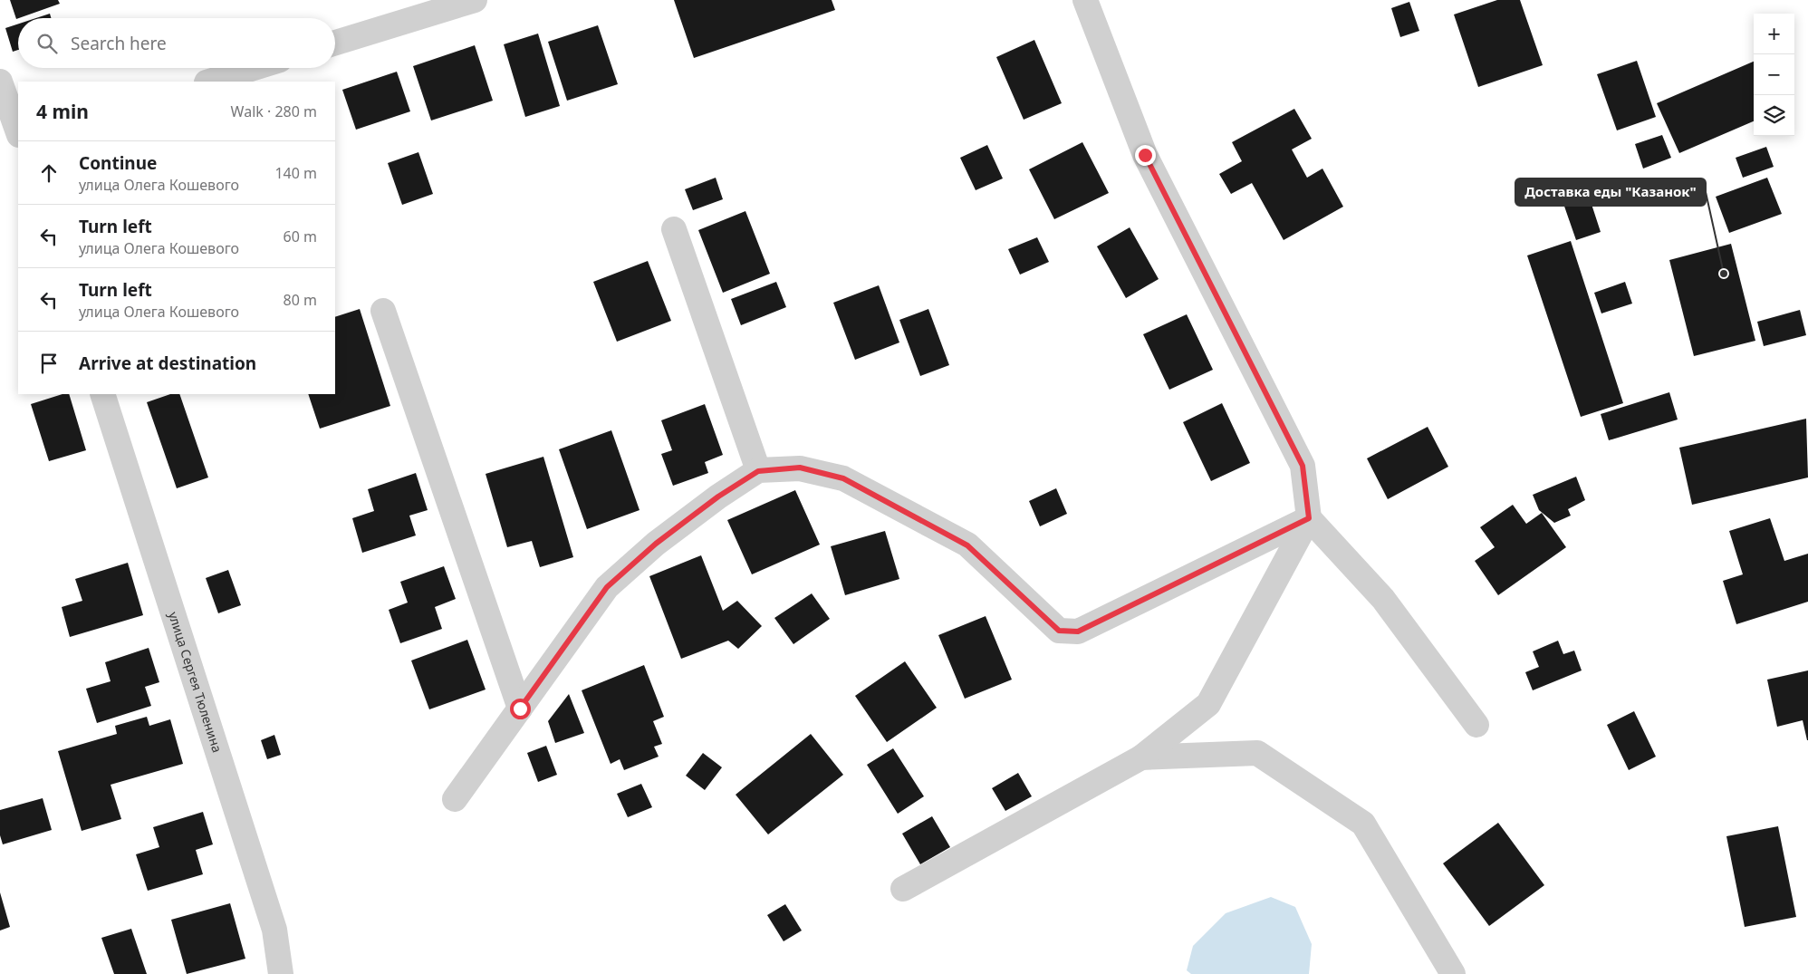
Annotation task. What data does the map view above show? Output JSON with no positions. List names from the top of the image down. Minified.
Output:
{"streets":{"street":["улица Сергея Тюленина"]},"places":["Доставка еды \"Казанок\""],"page":{"map_buttons":["+","−"],"search":"Search here","heading":["4 min","Walk · 280 m"],"list":[["Continue","улица Олега Кошевого","140 m"],["Turn left","улица Олега Кошевого","60 m"],["Turn left","улица Олега Кошевого","80 m"],"Arrive at destination"]}}
